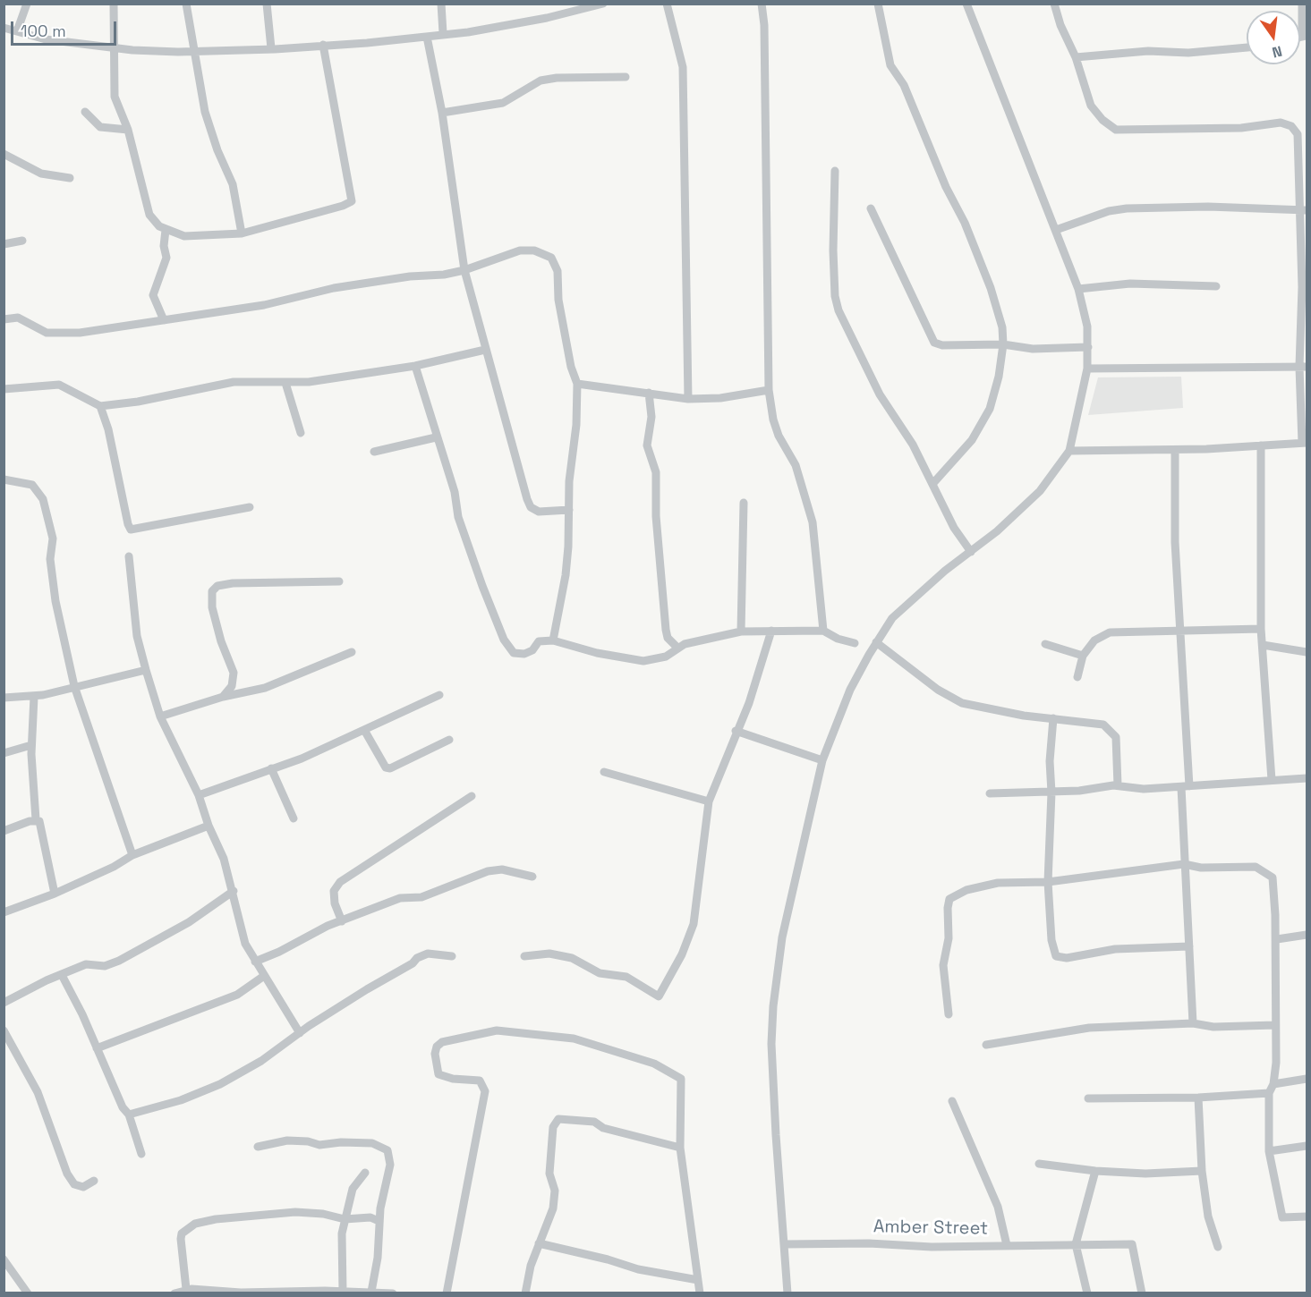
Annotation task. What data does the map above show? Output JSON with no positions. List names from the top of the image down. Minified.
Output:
{"streets":{"street":["Amber Street"]},"scale_bar":"100 m","north":"bottom"}
